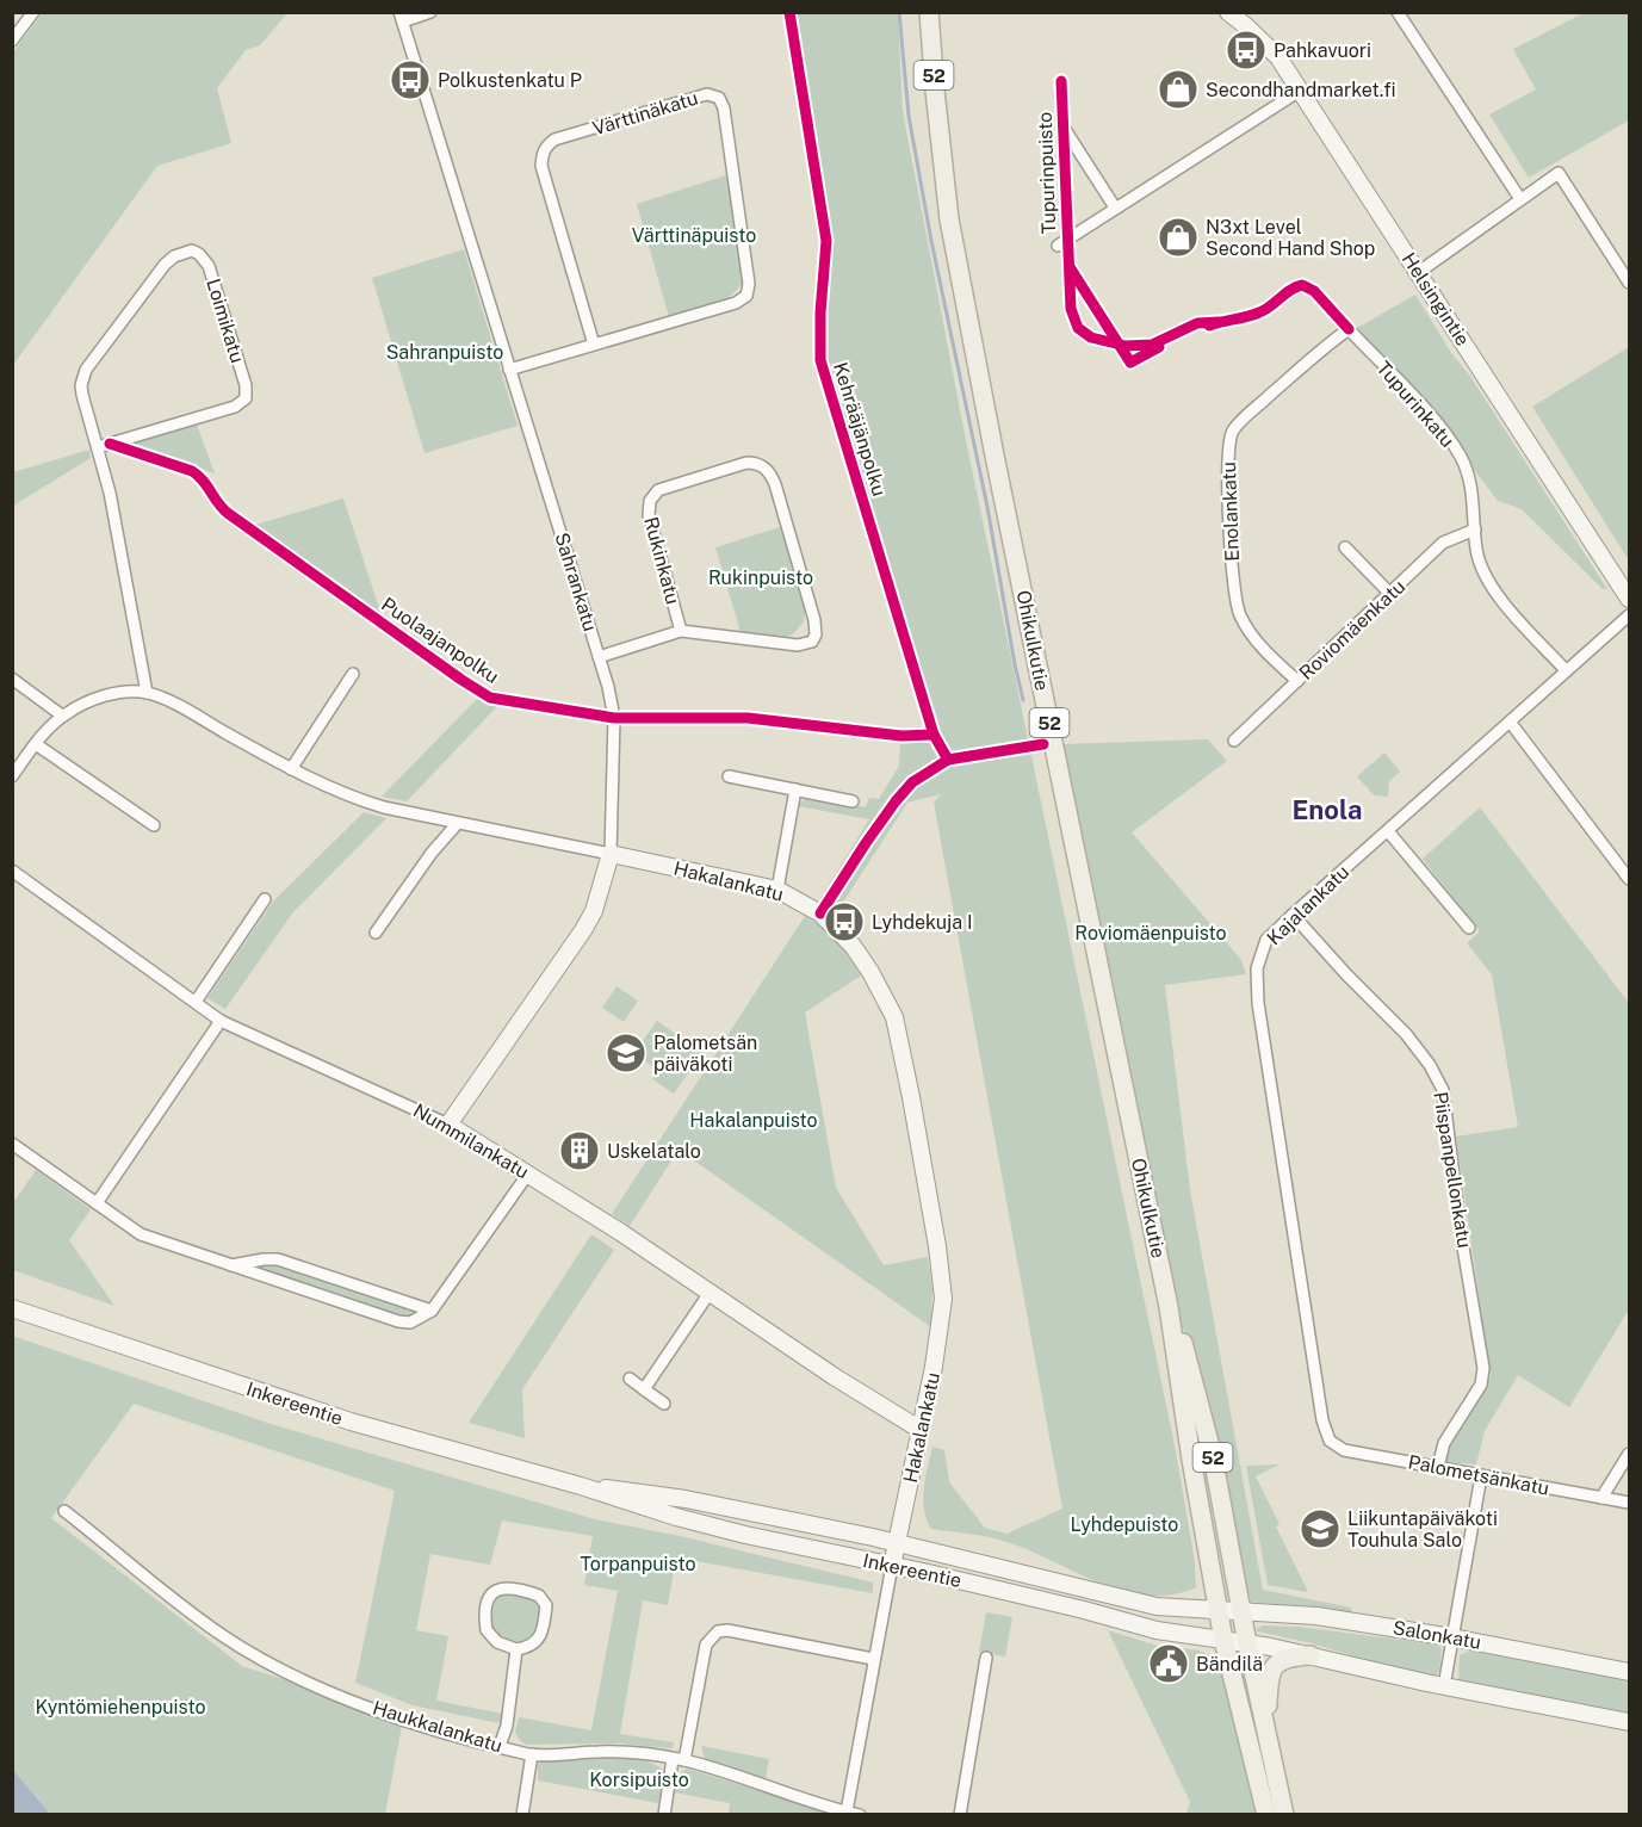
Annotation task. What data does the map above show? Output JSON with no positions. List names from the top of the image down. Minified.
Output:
{"streets":{"main road":["52","Ohikulkutie"],"street":["Värttinäkatu","Helsingintie","Loimikatu","Tupurinkatu","Enolankatu","Rukinkatu","Sahrankatu","Roviomäenkatu","Hakalankatu","Kajalankatu","Nummilankatu","Piispanpellonkatu","Inkereentie","Palometsänkatu","Salonkatu","Haukkalankatu"],"cycle path":["Tupurinpuisto","Kehrääjänpolku","Puolaajanpolku"]},"crossings":[["Värttinäkatu","Sahrankatu"],["Loimikatu","Hakalankatu"],["Tupurinkatu","Enolankatu"],["Tupurinkatu","Roviomäenkatu"],["Tupurinkatu","Kajalankatu"],["Enolankatu","Roviomäenkatu"],["Rukinkatu","Sahrankatu"],["Sahrankatu","Hakalankatu"],["Sahrankatu","Nummilankatu"],["Ohikulkutie","Inkereentie"],["Ohikulkutie","Salonkatu"],["Hakalankatu","Nummilankatu"],["Hakalankatu","Inkereentie"],["Kajalankatu","Piispanpellonkatu"],["Kajalankatu","Palometsänkatu"],["Piispanpellonkatu","Palometsänkatu"],["Inkereentie","Salonkatu"]],"districts":["Enola"],"parks":["Värttinäpuisto","Sahranpuisto","Rukinpuisto","Roviomäenpuisto","Hakalanpuisto","Lyhdepuisto","Torpanpuisto","Kyntömiehenpuisto","Korsipuisto"],"places":{"bus stop":["Pahkavuori","Polkustenkatu P","Lyhdekuja I"],"shop":["Secondhandmarket.fi","N3xt Level Second Hand Shop"],"school or university":["Palometsän päiväkoti","Liikuntapäiväkoti Touhula Salo"],"building":["Uskelatalo"],"public building":["Bändilä"]}}
